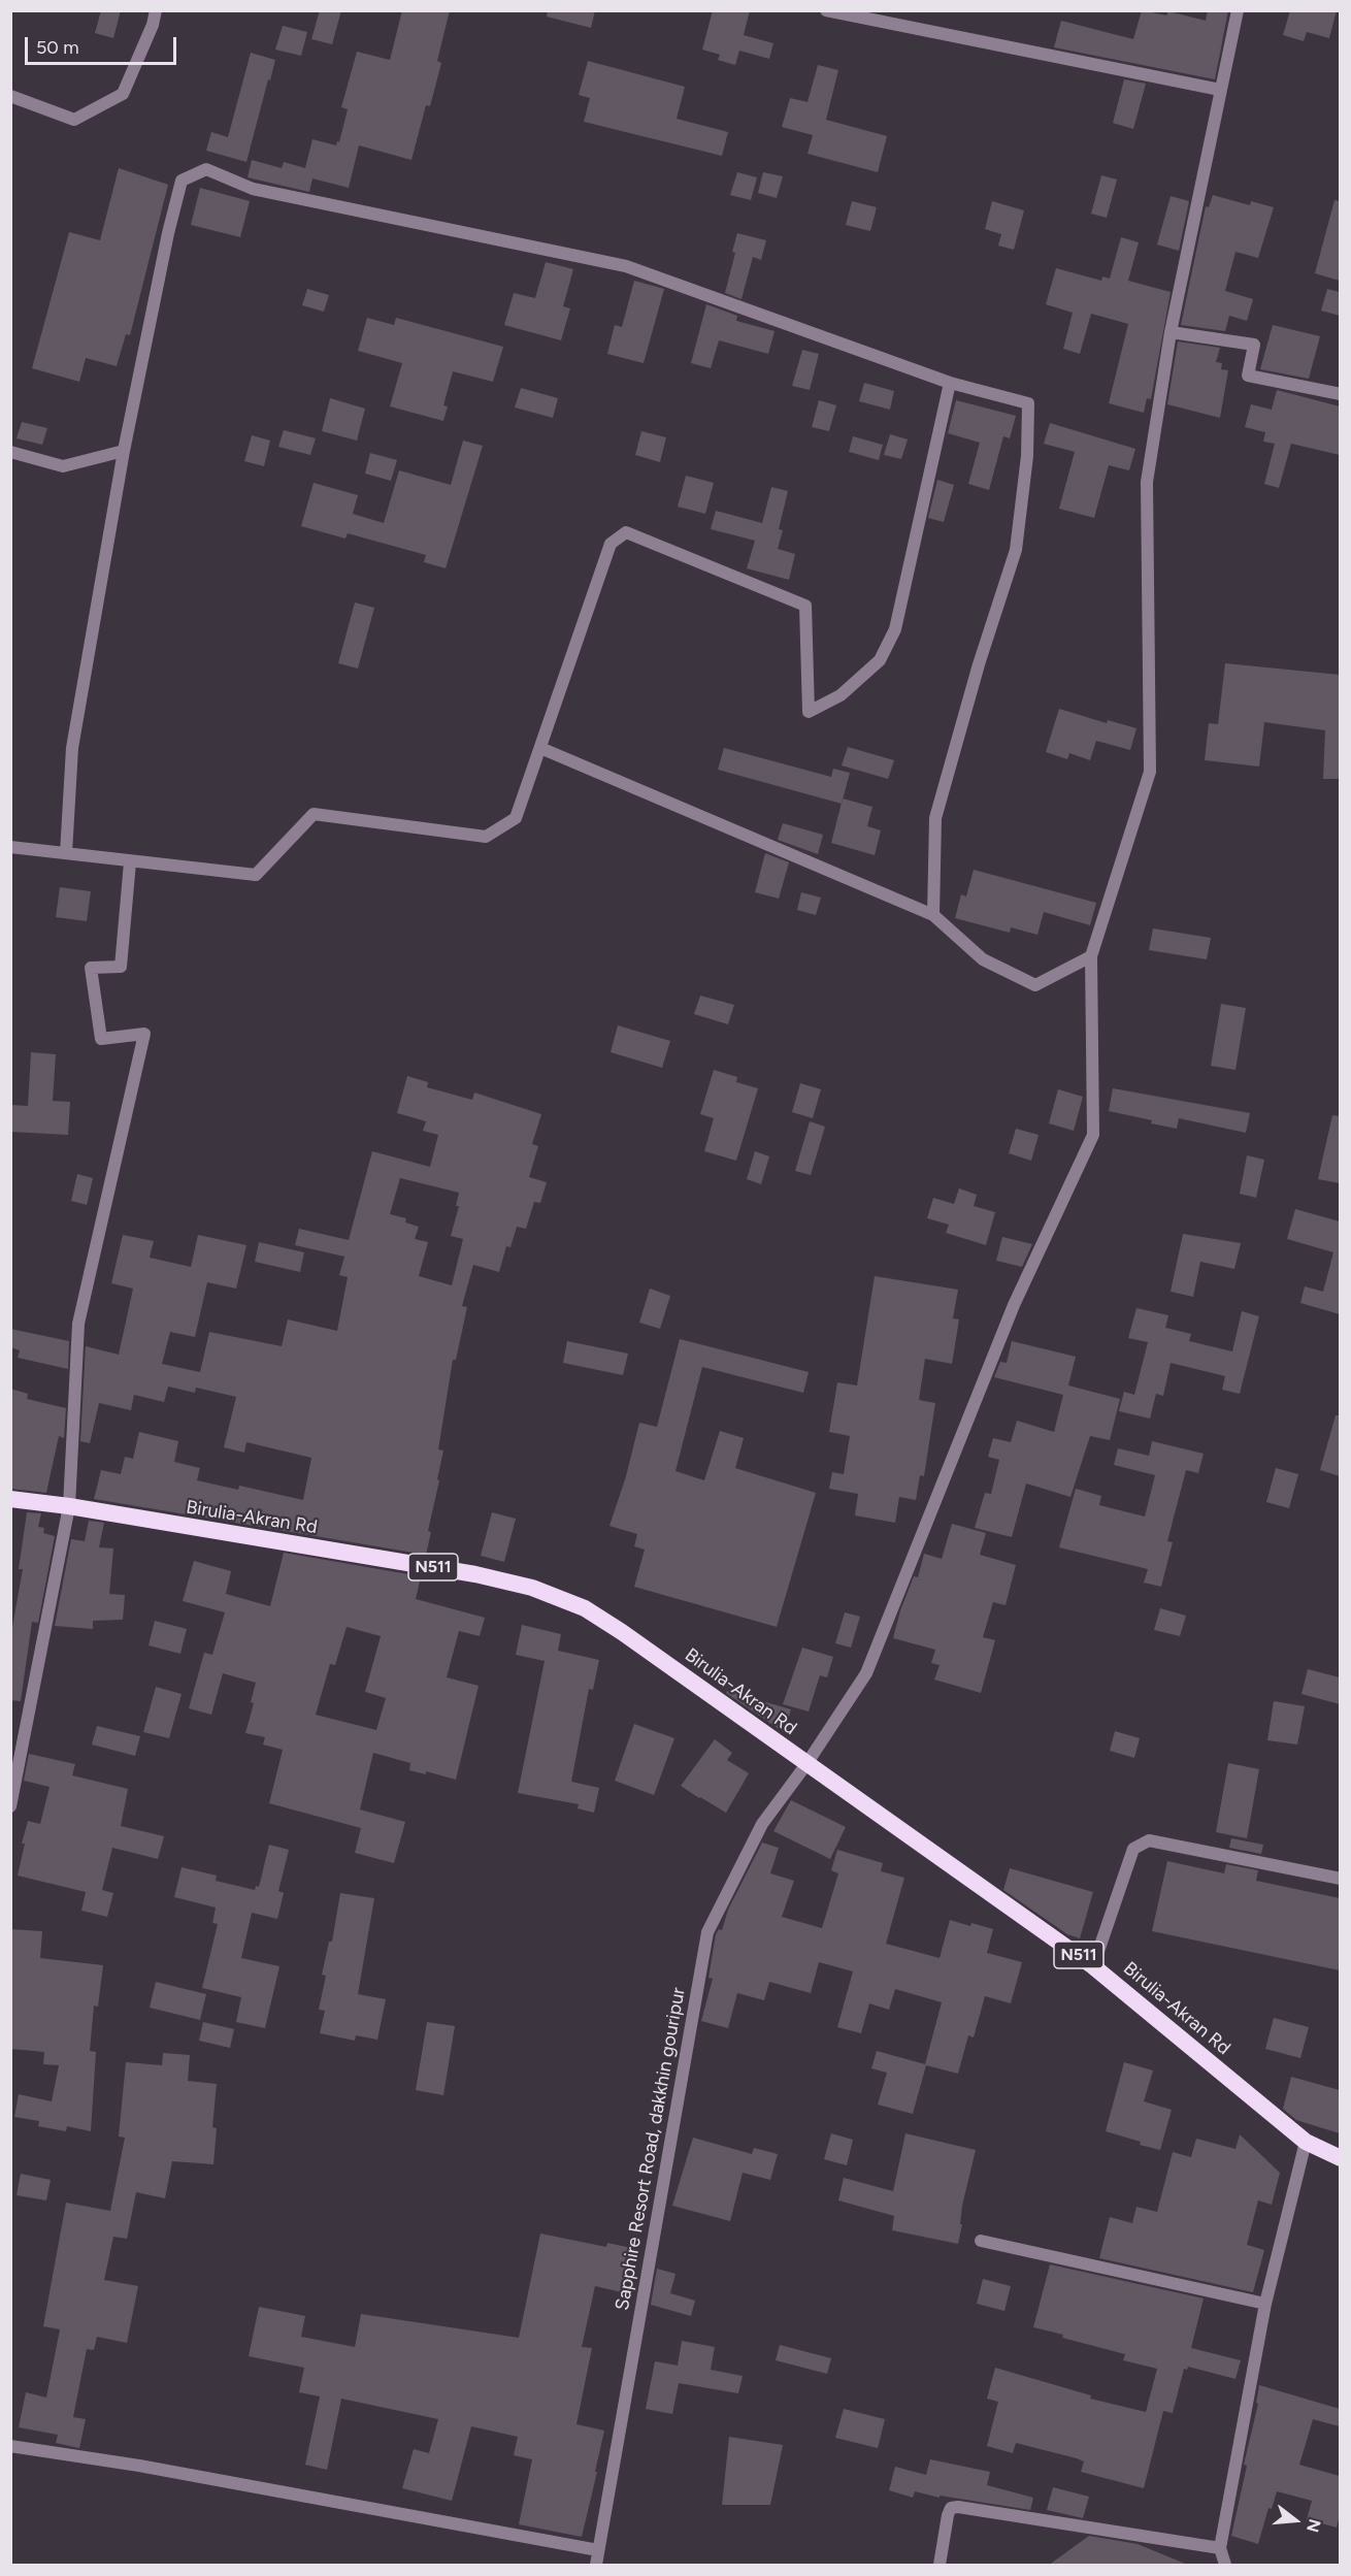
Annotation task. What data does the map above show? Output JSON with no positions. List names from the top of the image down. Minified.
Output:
{"streets":{"highway":["Birulia-Akran Rd","N511"],"street":["Sapphire Resort Road, dakkhin gouripur"]},"crossings":[["Birulia-Akran Rd","Sapphire Resort Road, dakkhin gouripur"]],"scale_bar":"50 m","north":"right"}
